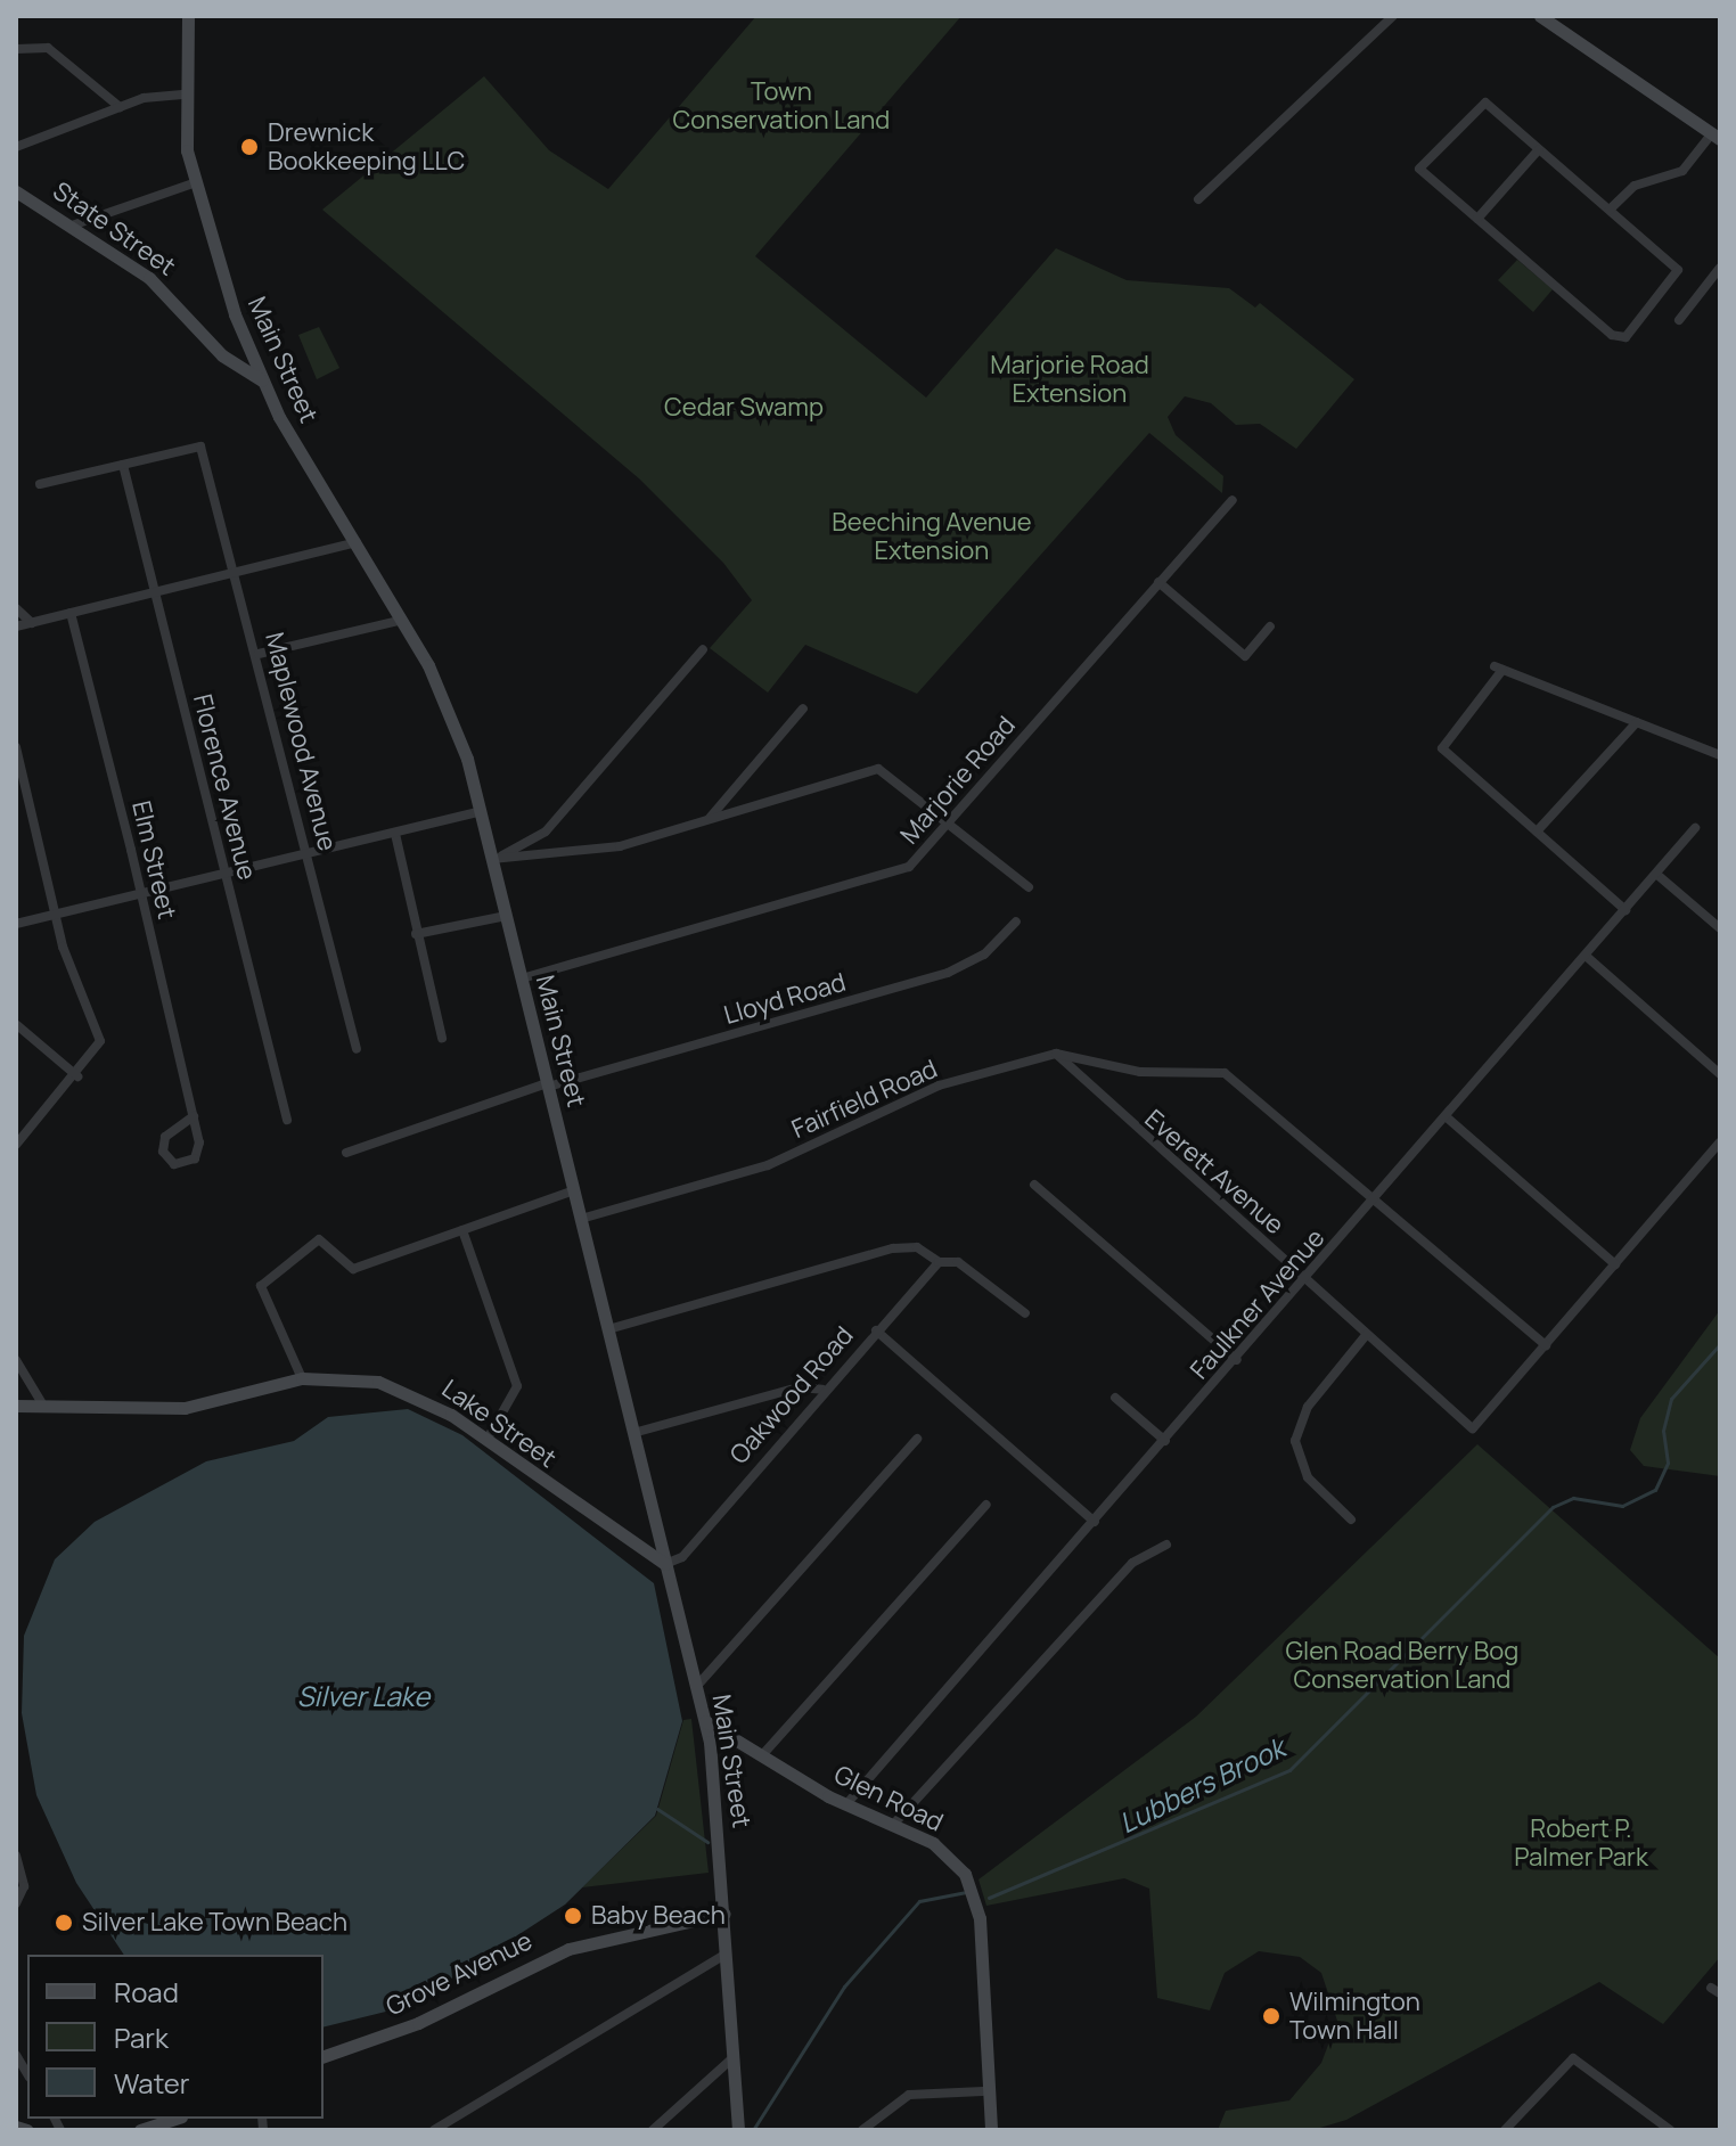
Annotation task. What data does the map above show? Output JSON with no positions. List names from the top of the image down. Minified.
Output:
{"streets":{"street":["State Street","Main Street","Maplewood Avenue","Marjorie Road","Florence Avenue","Elm Street","Lloyd Road","Fairfield Road","Everett Avenue","Faulkner Avenue","Oakwood Road","Lake Street","Glen Road","Grove Avenue"]},"crossings":[["State Street","Main Street"],["Main Street","Marjorie Road"],["Main Street","Lloyd Road"],["Main Street","Fairfield Road"],["Main Street","Oakwood Road"],["Main Street","Lake Street"],["Main Street","Glen Road"],["Main Street","Grove Avenue"],["Maplewood Avenue","Florence Avenue"],["Fairfield Road","Everett Avenue"],["Fairfield Road","Faulkner Avenue"],["Everett Avenue","Faulkner Avenue"],["Faulkner Avenue","Glen Road"],["Oakwood Road","Lake Street"]],"water":["Silver Lake","Lubbers Brook"],"parks":["Town Conservation Land","Marjorie Road Extension","Cedar Swamp","Beeching Avenue Extension","Glen Road Berry Bog Conservation Land","Robert P. Palmer Park"],"places":["Drewnick Bookkeeping LLC","Baby Beach","Silver Lake Town Beach","Wilmington Town Hall"],"legend":["Road","Park","Water"]}
